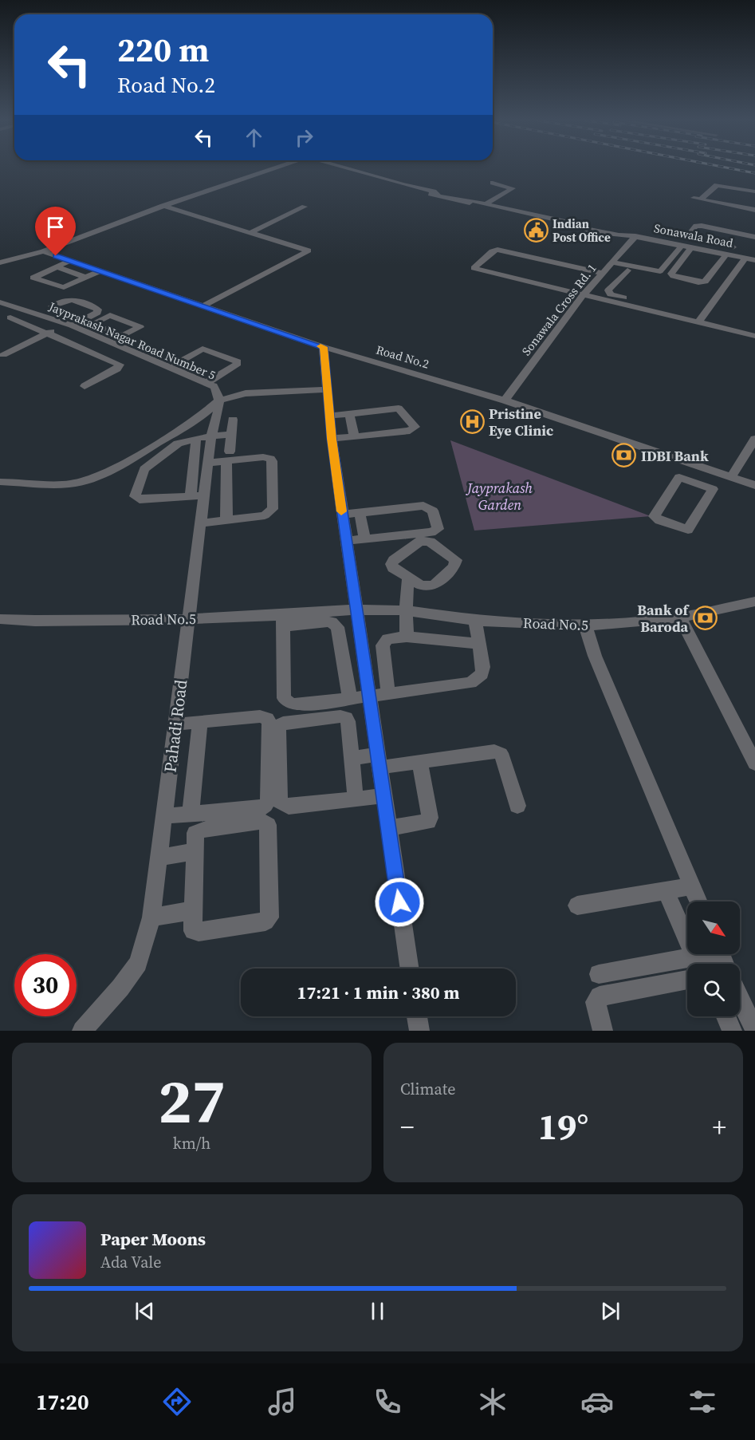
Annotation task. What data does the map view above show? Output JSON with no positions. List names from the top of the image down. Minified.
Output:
{"streets":{"street":["Sonawala Road","Sonawala Cross Rd. 1","Jayprakash Nagar Road Number 5","Road No.2","Road No.5","Pahadi Road"]},"crossings":[["Sonawala Road","Sonawala Cross Rd. 1"],["Sonawala Cross Rd. 1","Road No.2"],["Jayprakash Nagar Road Number 5","Pahadi Road"],["Road No.5","Pahadi Road"]],"parks":["Jayprakash Garden"],"places":{"public building":["Indian Post Office"],"hospital":["Pristine Eye Clinic"],"bank":["IDBI Bank","Bank of Baroda"]},"north":"bottom right","page":{"turn":["220 m","Road No.2"],"limit":"30","trip":"17:21 · 1 min · 380 m","tile":[["27","km/h"],"Climate"],"heat":["−","19°","+"],"song":["Paper Moons","Ada Vale"],"tabs":"17:20"}}
